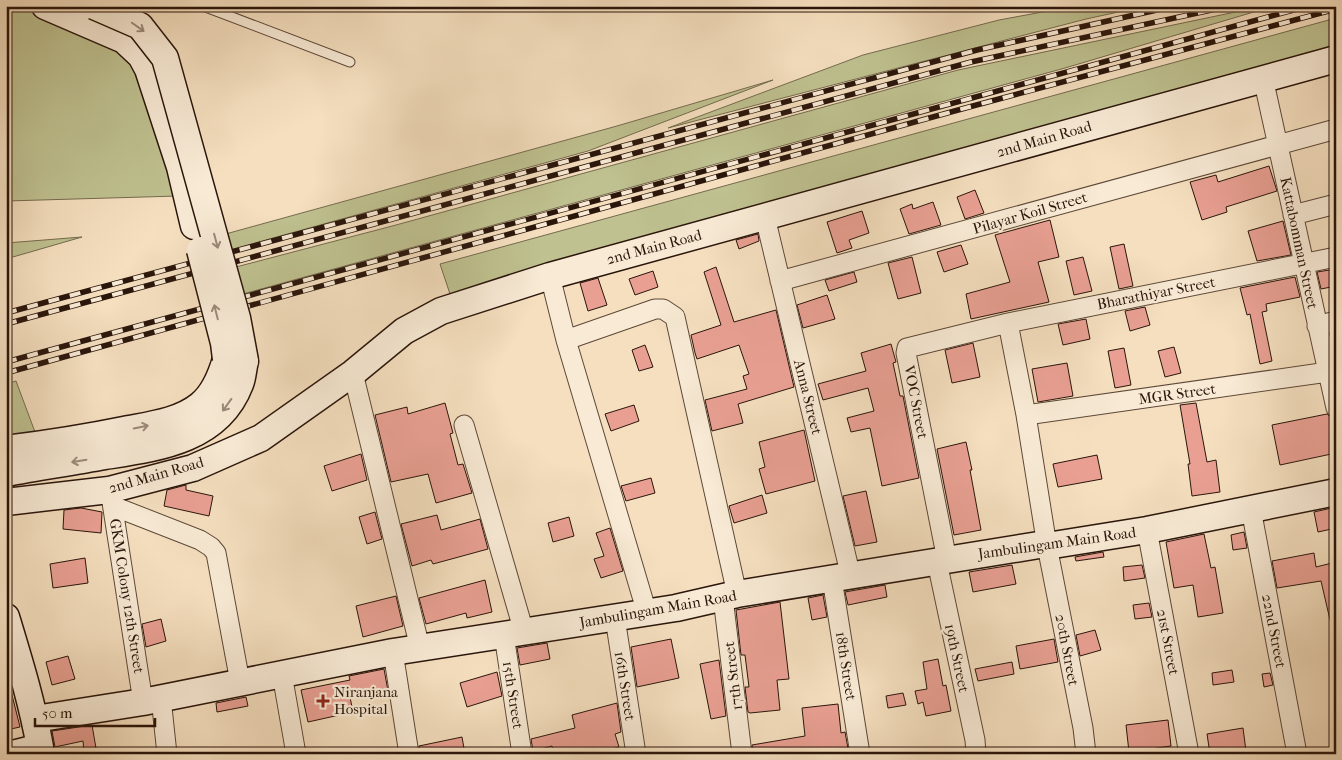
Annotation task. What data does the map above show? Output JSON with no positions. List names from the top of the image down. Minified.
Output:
{"streets":{"street":["2nd Main Road","Pilayar Koil Street","Kattabomman Street","Bharathiyar Street","MGR Street","Anna Street","VOC Street","Jambulingam Main Road","GKM Colony 12th Street","22nd Street","21st Street","20th Street","19th Street","18th Street","17th Street","16th Street","15th Street"]},"crossings":[["2nd Main Road","Kattabomman Street"],["2nd Main Road","Anna Street"],["2nd Main Road","GKM Colony 12th Street"],["Pilayar Koil Street","Kattabomman Street"],["Pilayar Koil Street","Anna Street"],["Kattabomman Street","Bharathiyar Street"],["Kattabomman Street","MGR Street"],["Bharathiyar Street","VOC Street"],["Bharathiyar Street","20th Street"],["MGR Street","20th Street"],["Anna Street","Jambulingam Main Road"],["Anna Street","18th Street"],["VOC Street","Jambulingam Main Road"],["VOC Street","20th Street"],["VOC Street","19th Street"],["Jambulingam Main Road","GKM Colony 12th Street"],["Jambulingam Main Road","22nd Street"],["Jambulingam Main Road","21st Street"],["Jambulingam Main Road","20th Street"],["Jambulingam Main Road","19th Street"],["Jambulingam Main Road","18th Street"],["Jambulingam Main Road","17th Street"],["Jambulingam Main Road","16th Street"],["Jambulingam Main Road","15th Street"]],"places":{"health":["Niranjana Hospital"]},"scale_bar":"50 m"}
